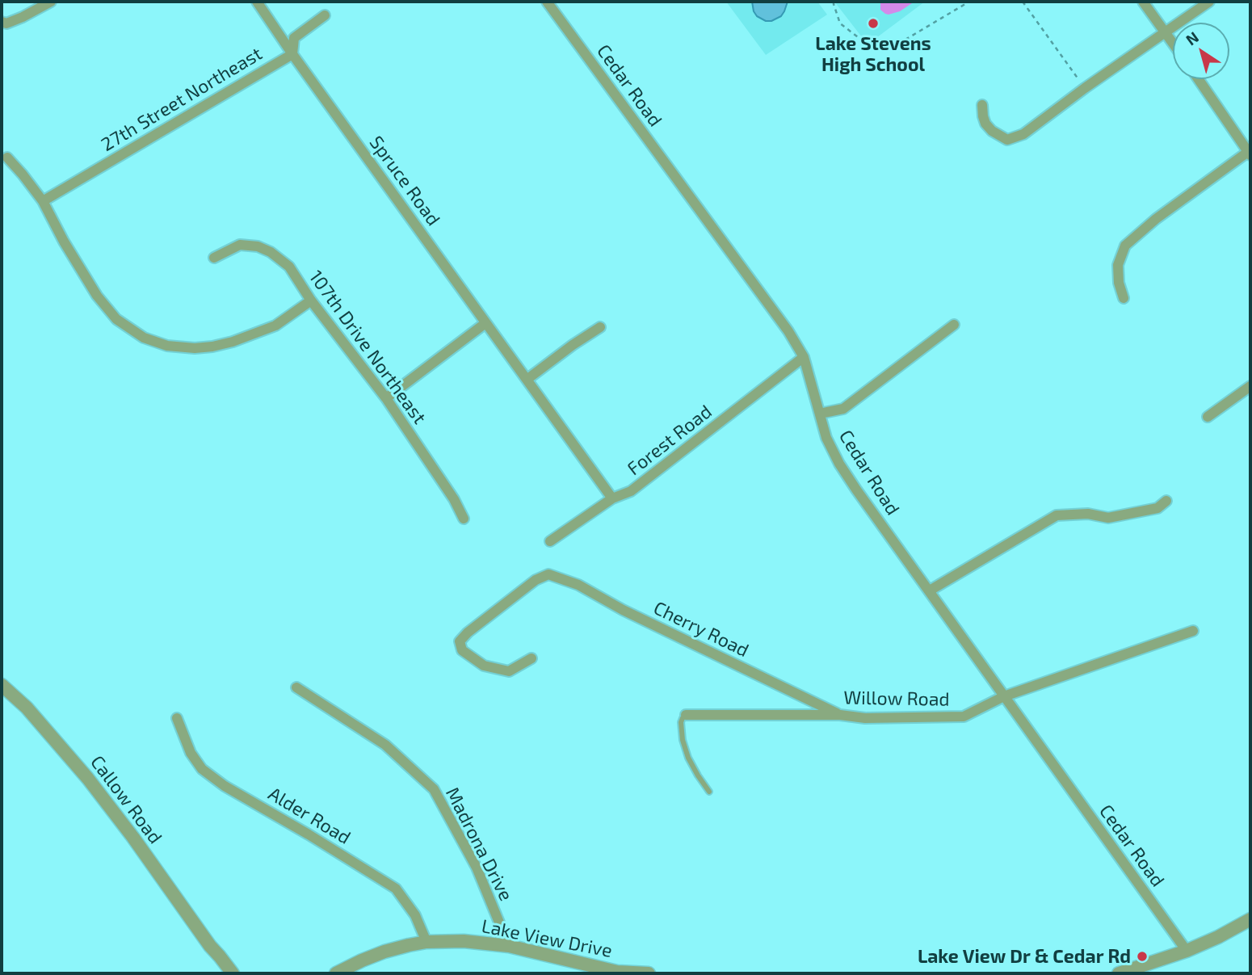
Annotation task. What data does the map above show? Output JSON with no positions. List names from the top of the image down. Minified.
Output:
{"streets":{"street":["Cedar Road","27th Street Northeast","Spruce Road","107th Drive Northeast","Forest Road","Cherry Road","Willow Road","Callow Road","Alder Road","Madrona Drive","Lake View Drive"]},"crossings":[["Cedar Road","Forest Road"],["Cedar Road","Willow Road"],["27th Street Northeast","Spruce Road"],["Spruce Road","Forest Road"],["Cherry Road","Willow Road"],["Alder Road","Lake View Drive"],["Madrona Drive","Lake View Drive"]],"places":["Lake Stevens High School","Lake View Dr & Cedar Rd"],"north":"top left"}
